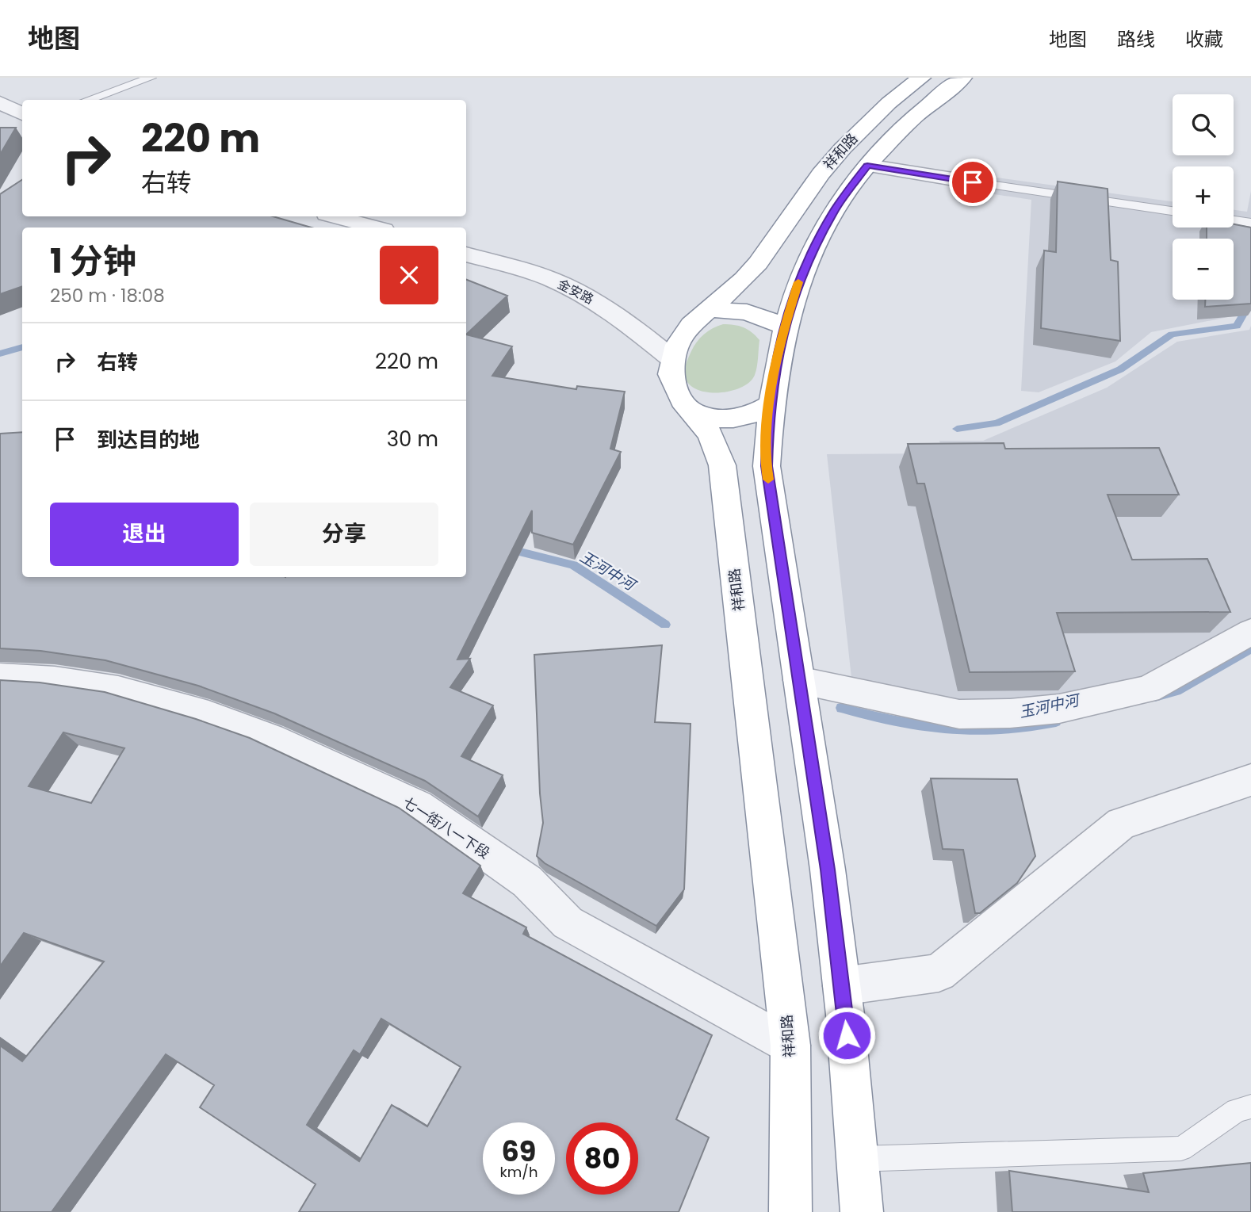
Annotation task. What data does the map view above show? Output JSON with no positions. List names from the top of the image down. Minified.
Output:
{"streets":{"highway":["祥和路"],"street":["金安路","七一街八一下段"]},"crossings":[["祥和路","金安路"],["祥和路","七一街八一下段"]],"water":["玉河中河"],"page":{"header":"地图","nav":["地图","路线","收藏"],"map_buttons":["+","−"],"turn":["220 m","右转"],"heading":["1 分钟","250 m · 18:08"],"list":[{"name":"右转","value":"220 m"},{"name":"到达目的地","value":"30 m"}],"buttons":["退出","分享"],"speed":"69 km/h","limit":"80"}}
